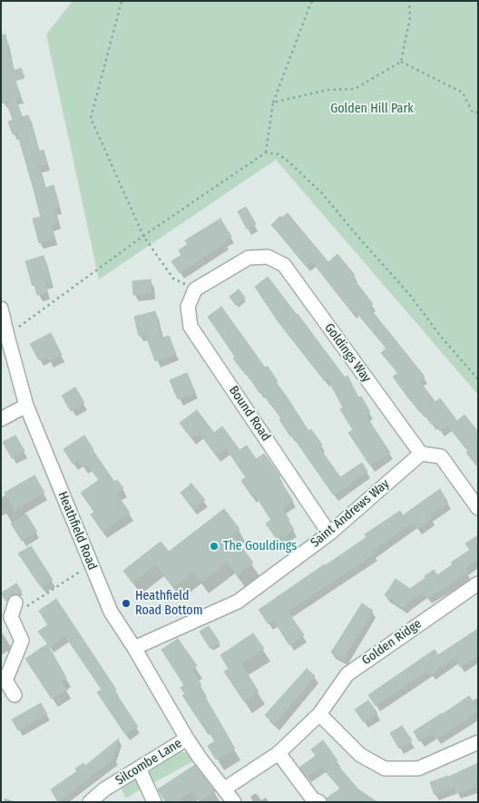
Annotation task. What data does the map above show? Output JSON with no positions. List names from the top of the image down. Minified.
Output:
{"streets":{"street":["Goldings Way","Bound Road","Saint Andrews Way","Heathfield Road","Golden Ridge","Silcombe Lane"]},"crossings":[["Goldings Way","Bound Road"],["Goldings Way","Saint Andrews Way"],["Bound Road","Saint Andrews Way"],["Saint Andrews Way","Heathfield Road"],["Heathfield Road","Golden Ridge"],["Heathfield Road","Silcombe Lane"]],"parks":["Golden Hill Park"],"places":["The Gouldings","Heathfield Road Bottom"]}
